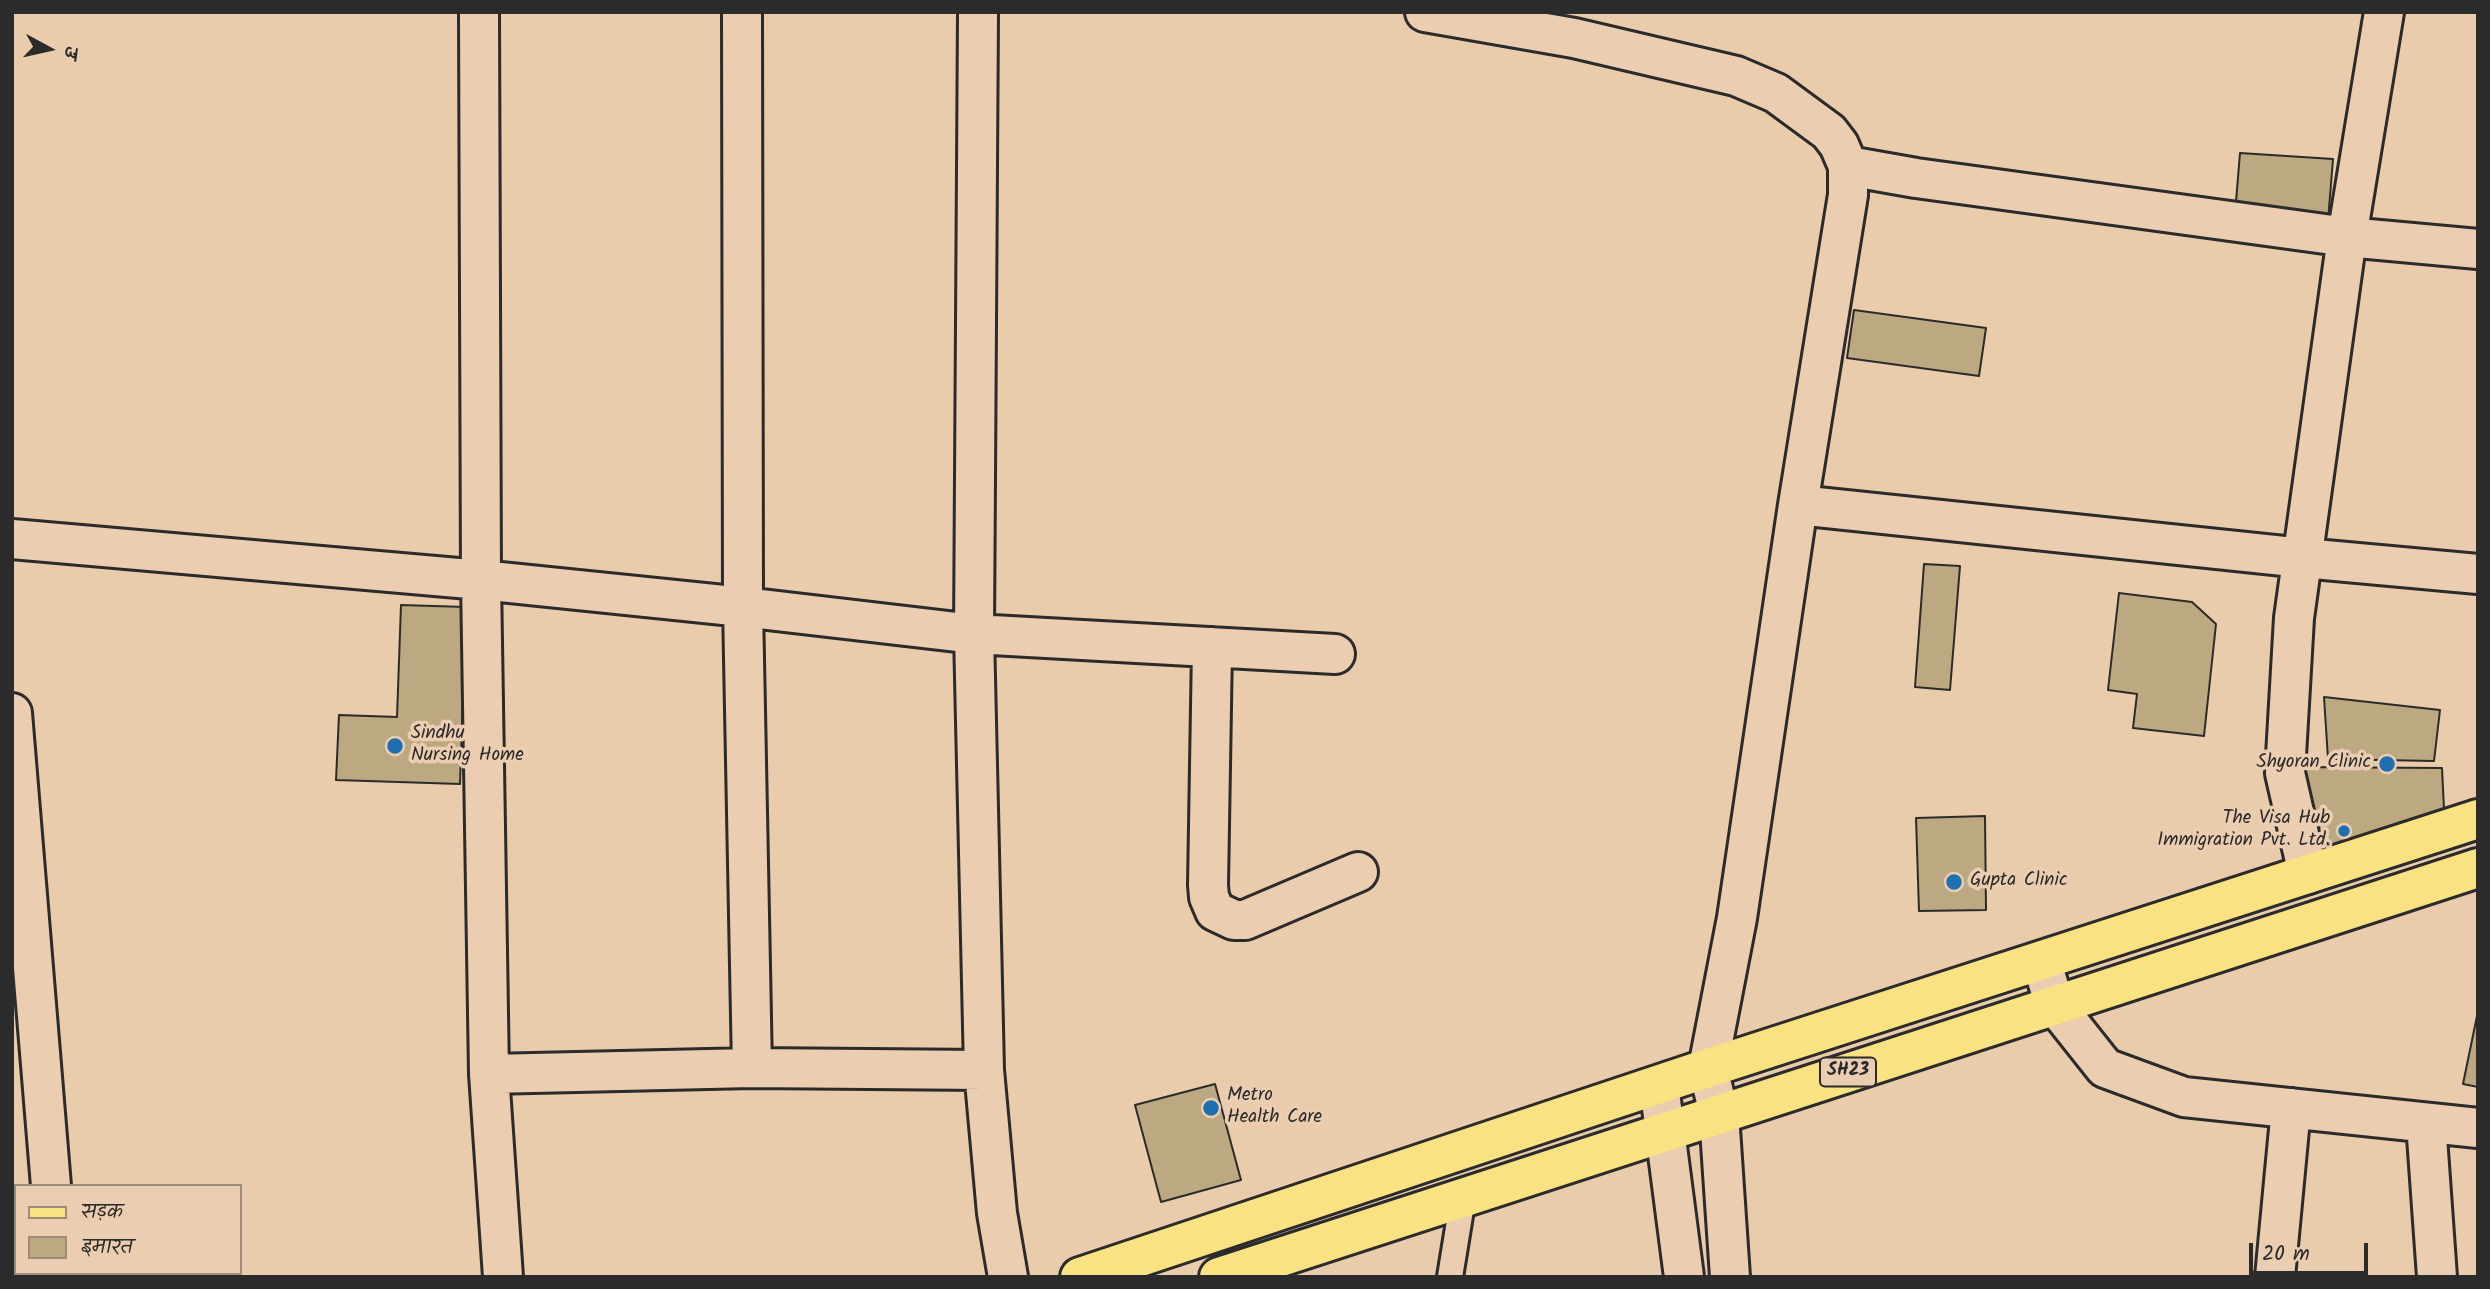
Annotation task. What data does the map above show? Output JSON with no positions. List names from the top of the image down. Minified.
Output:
{"streets":{"main road":["SH23"]},"places":["Sindhu Nursing Home","Shyoran Clinic","The Visa Hub Immigration Pvt. Ltd.","Gupta Clinic","Metro Health Care"],"legend":["सड़क","इमारत"],"scale_bar":"20 m","north":"right"}
